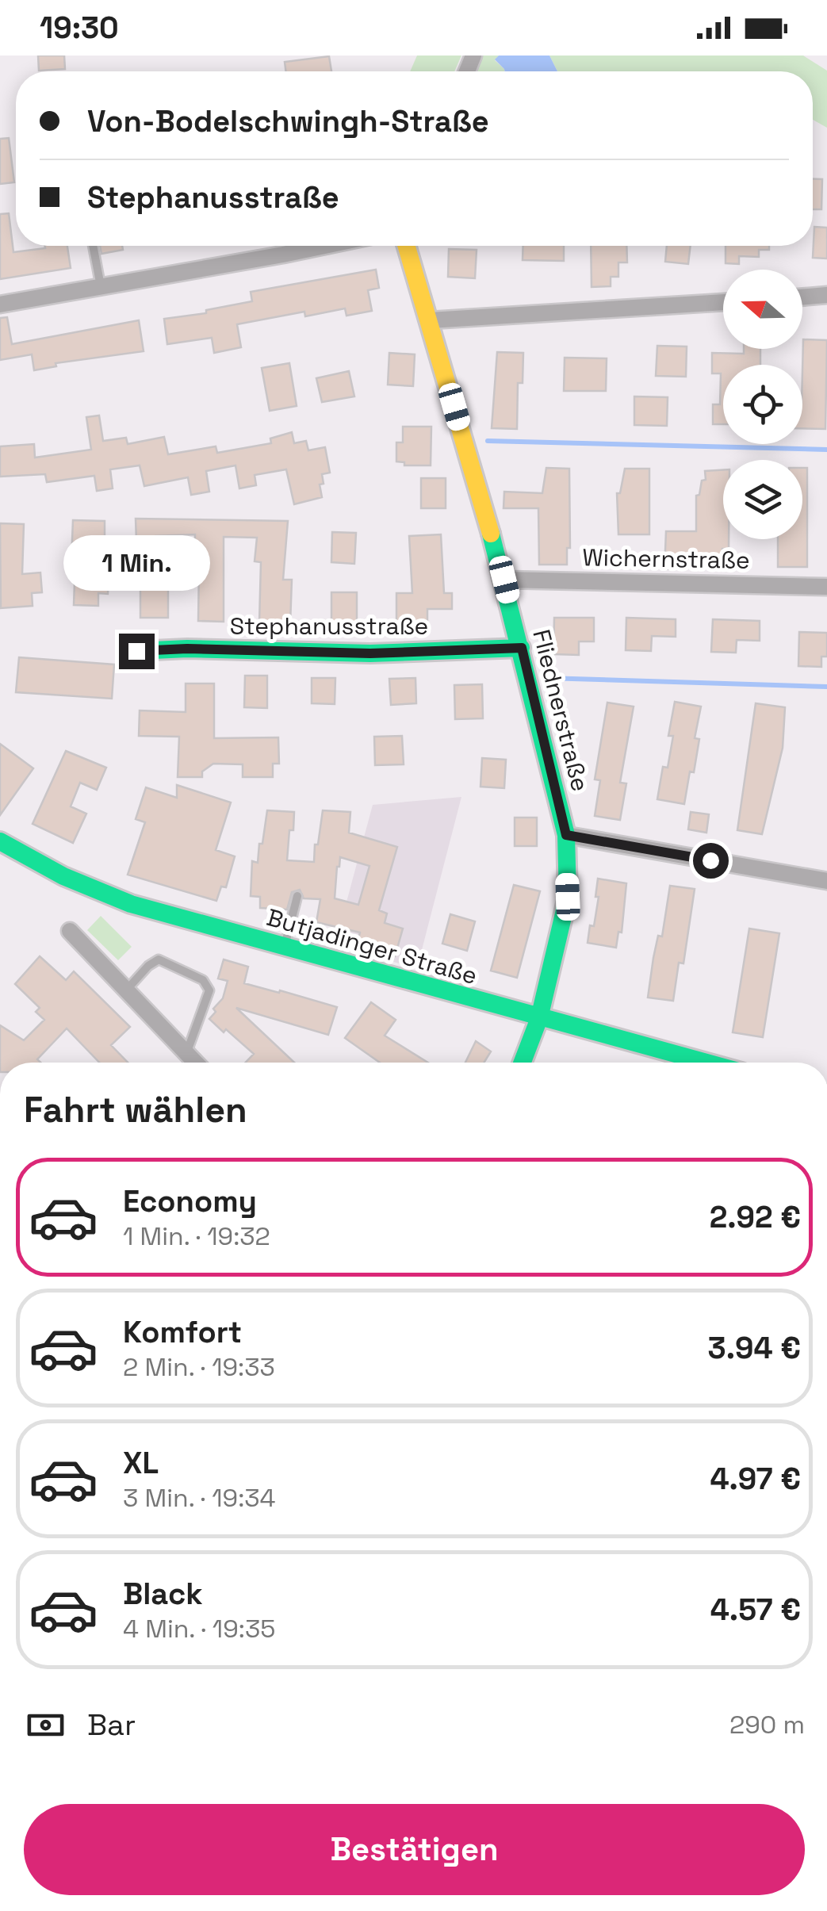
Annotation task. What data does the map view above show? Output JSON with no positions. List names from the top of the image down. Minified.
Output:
{"streets":{"street":["Wichernstraße","Stephanusstraße","Fliednerstraße","Butjadinger Straße"]},"crossings":[["Wichernstraße","Fliednerstraße"],["Stephanusstraße","Fliednerstraße"],["Fliednerstraße","Butjadinger Straße"]],"north":"left","page":{"status":"19:30","banner":["Von-Bodelschwingh-Straße","Stephanusstraße"],"bubble":"1 Min.","heading":"Fahrt wählen","list":[{"name":"Economy","note":"1 Min. · 19:32","value":"2.92 €"},{"name":"Komfort","note":"2 Min. · 19:33","value":"3.94 €"},{"name":"XL","note":"3 Min. · 19:34","value":"4.97 €"},{"name":"Black","note":"4 Min. · 19:35","value":"4.57 €"}],"pay":["Bar","290 m"],"buttons":"Bestätigen"}}
